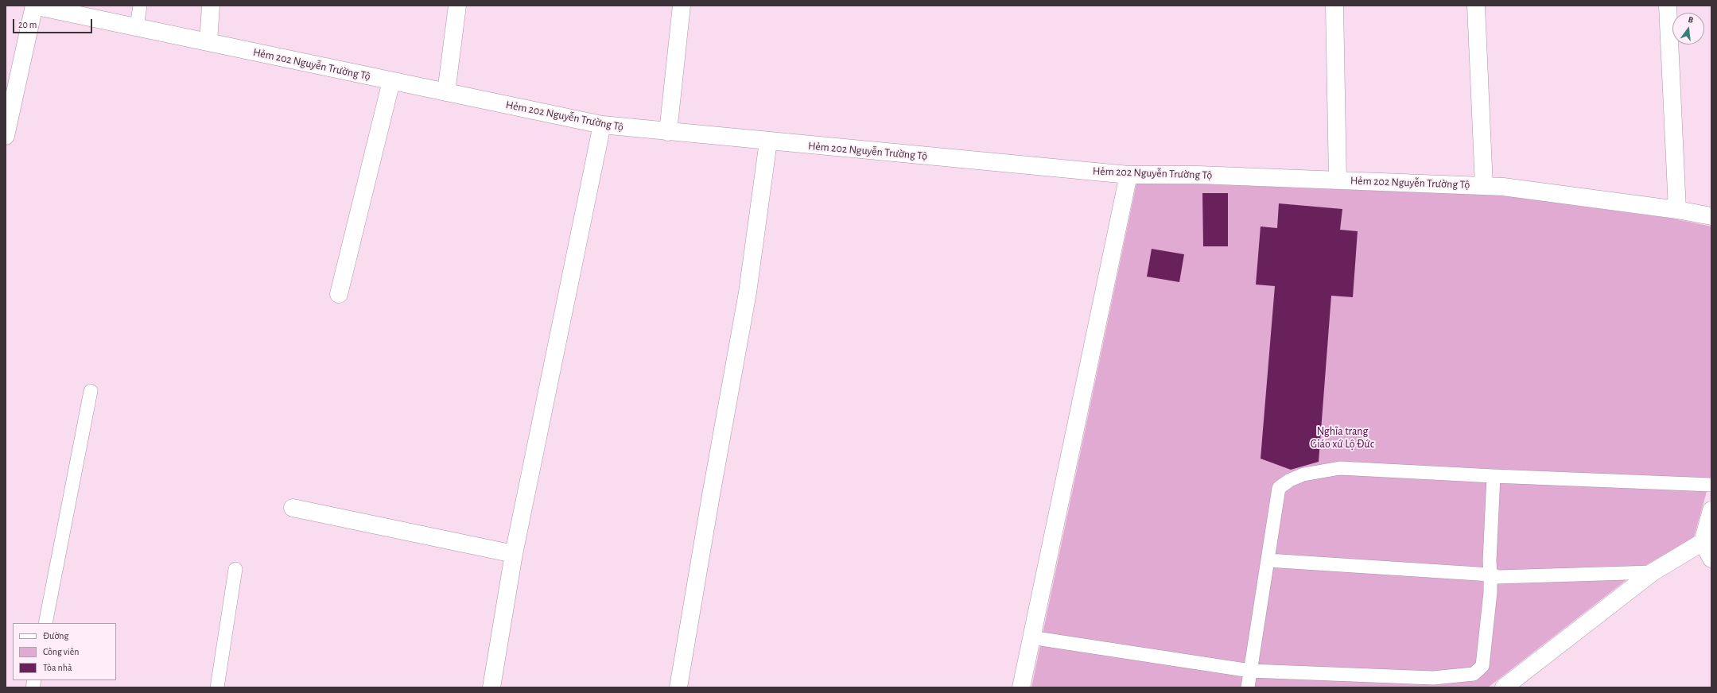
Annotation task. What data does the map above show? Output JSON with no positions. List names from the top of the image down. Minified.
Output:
{"streets":{"street":["Hẻm 202 Nguyễn Trường Tộ"]},"parks":["Nghĩa trang Giáo xứ Lộ Đức"],"legend":["Đường","Công viên","Tòa nhà"],"scale_bar":"20 m","north":"top"}
